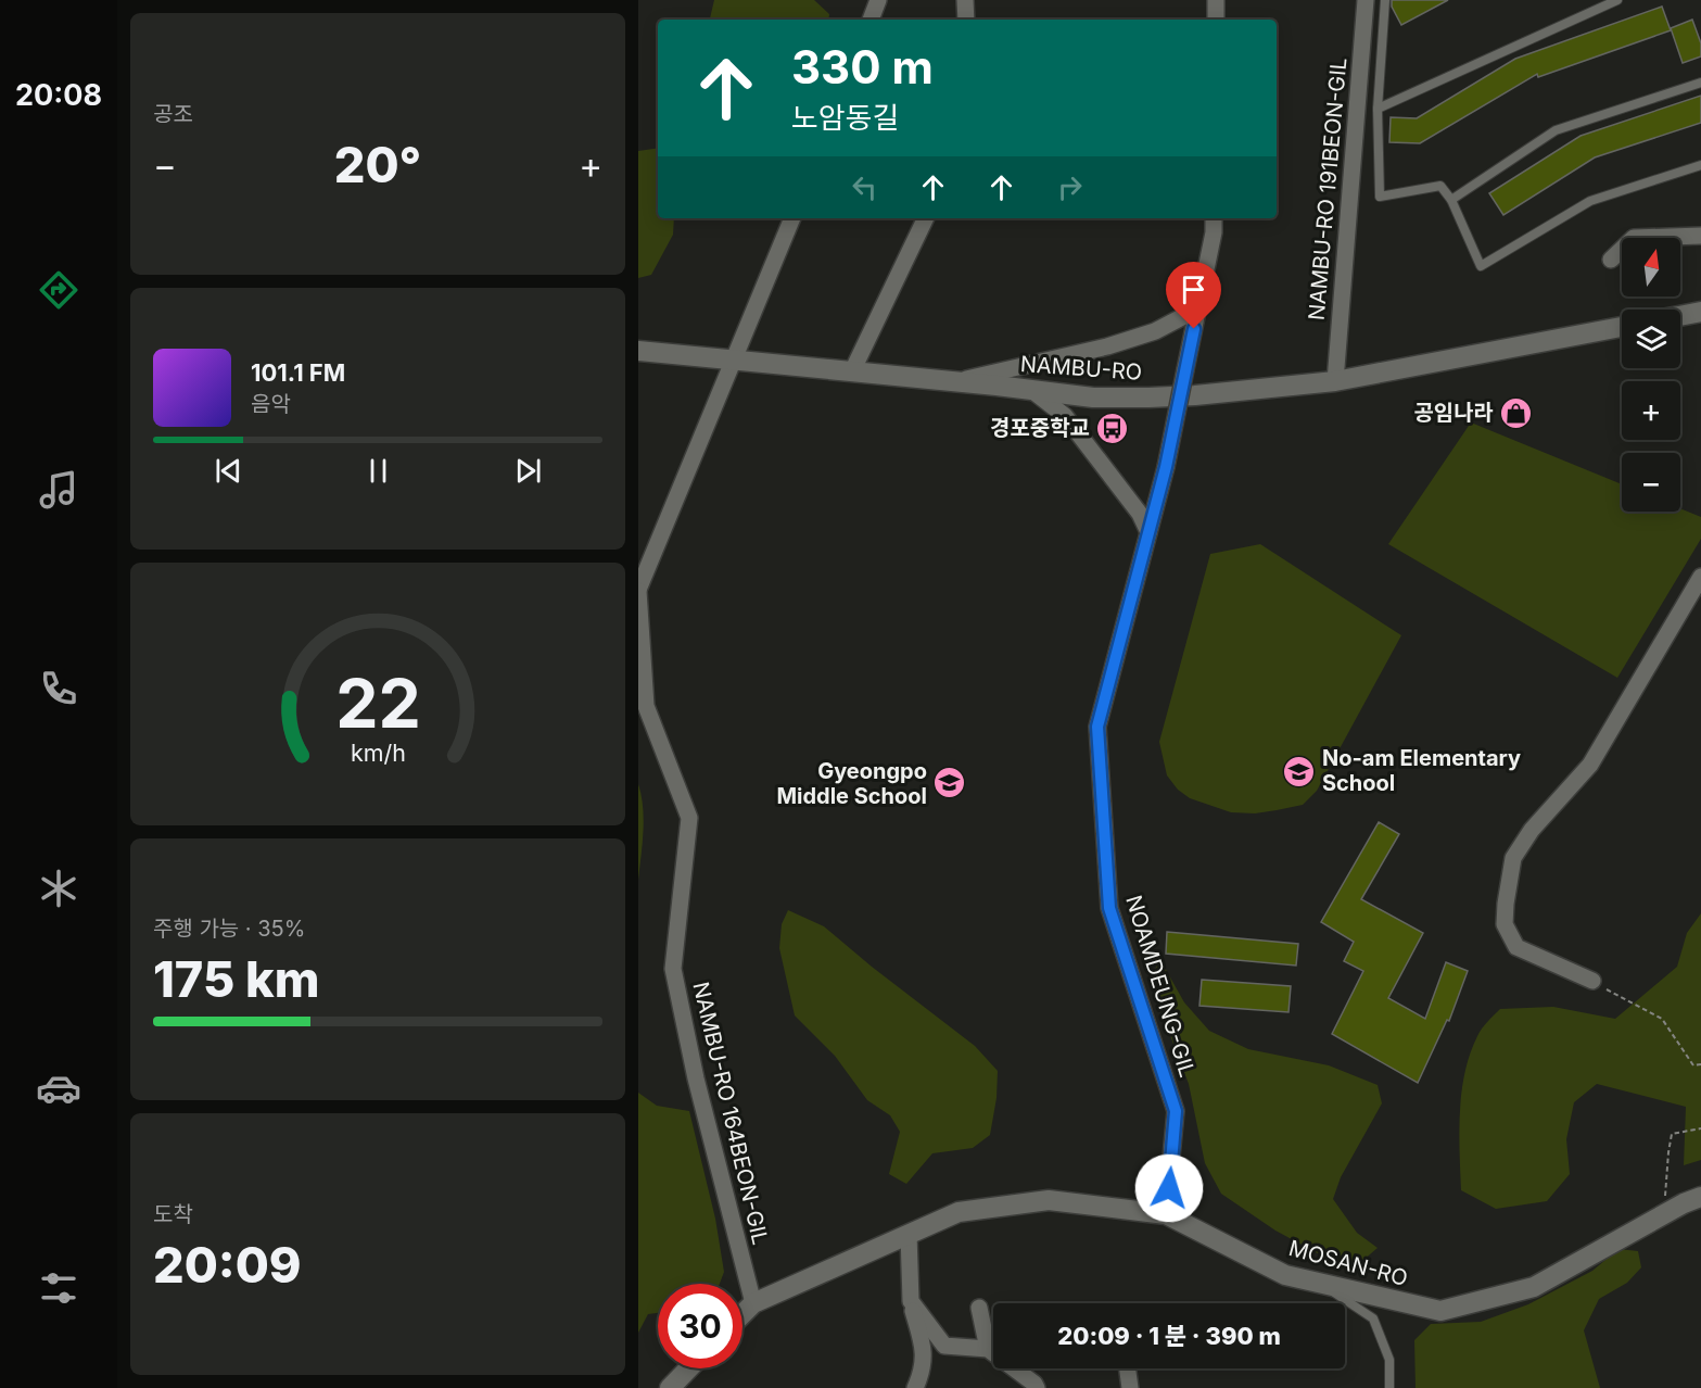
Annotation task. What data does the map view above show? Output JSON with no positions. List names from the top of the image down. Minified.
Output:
{"streets":{"street":["NAMBU-RO 191BEON-GIL","NAMBU-RO","NOAMDEUNG-GIL","NAMBU-RO 164BEON-GIL","MOSAN-RO"]},"crossings":[["NAMBU-RO 191BEON-GIL","NAMBU-RO"],["NAMBU-RO","NAMBU-RO 164BEON-GIL"],["NOAMDEUNG-GIL","MOSAN-RO"],["NAMBU-RO 164BEON-GIL","MOSAN-RO"]],"places":{"shop":["공임나라"],"bus stop":["경포중학교"],"school or university":["No-am Elementary School","Gyeongpo Middle School"]},"north":"top","page":{"tabs":"20:08","tile":["공조",["주행 가능 · 35%","175 km"],["도착","20:09"]],"turn":["330 m","노암동길"],"heat":["−","20°","+"],"map_buttons":["+","−"],"song":["101.1 FM","음악"],"limit":"30","trip":"20:09 · 1 분 · 390 m","gauge":["22","km/h"]}}
